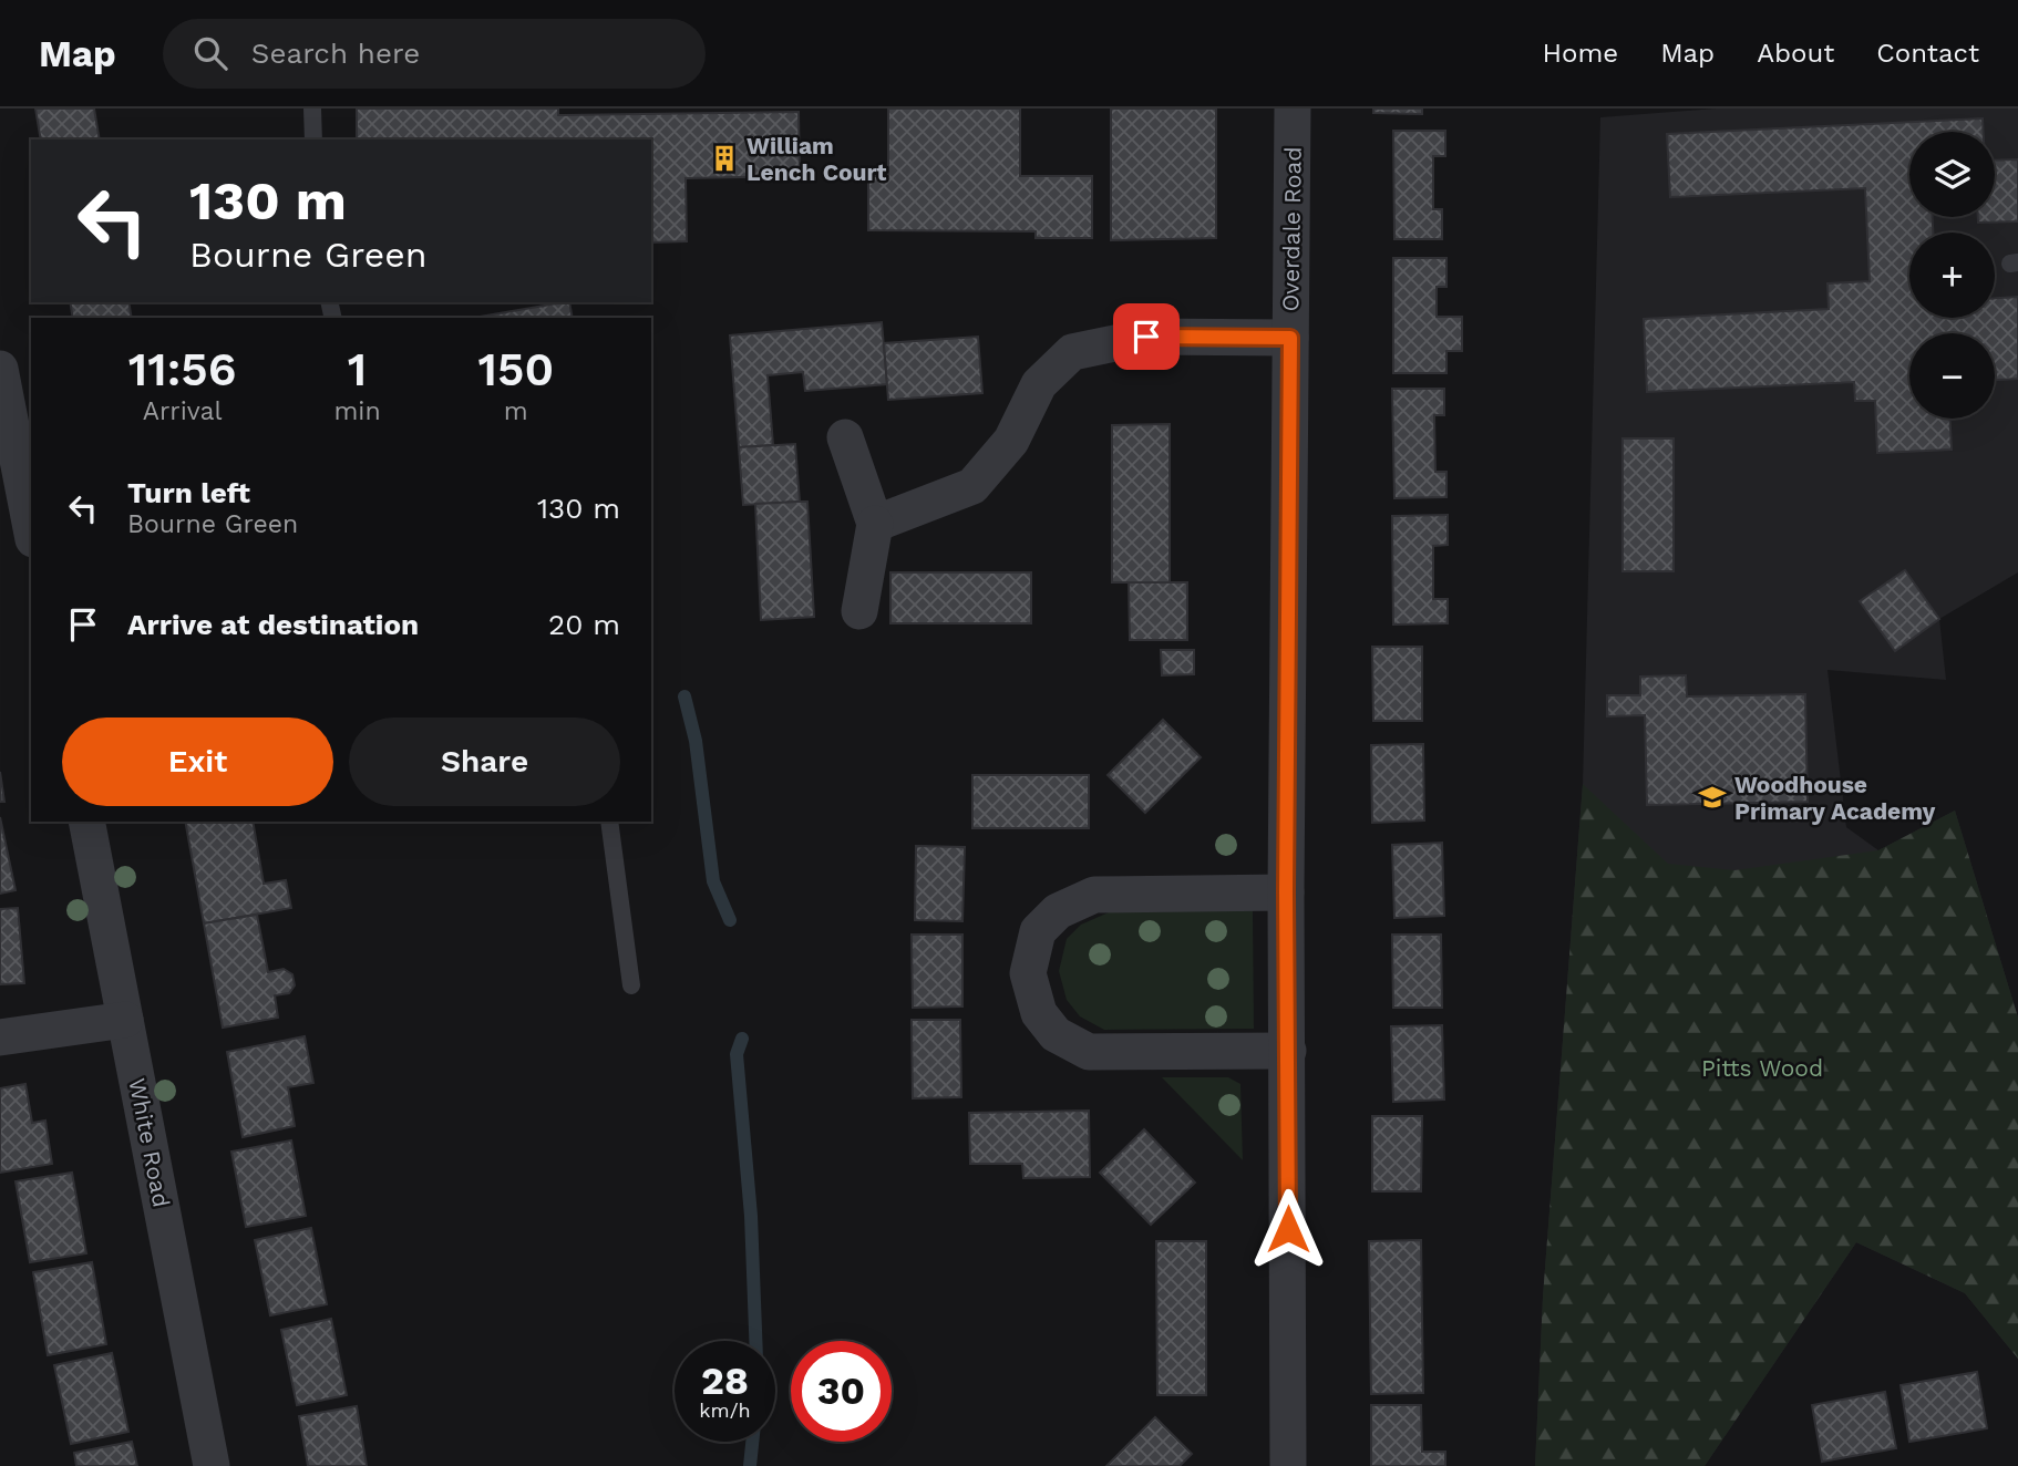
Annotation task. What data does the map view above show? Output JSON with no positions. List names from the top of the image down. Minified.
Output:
{"streets":{"street":["Overdale Road","White Road"]},"parks":["Pitts Wood"],"places":{"building":["William Lench Court"],"school or university":["Woodhouse Primary Academy"]},"page":{"header":"Map","search":"Search here","nav":["Home","Map","About","Contact"],"map_buttons":["+","−"],"turn":["130 m","Bourne Green"],"eta":["11:56","Arrival","1","min","150","m"],"list":[{"name":"Turn left","note":"Bourne Green","value":"130 m"},{"name":"Arrive at destination","value":"20 m"}],"buttons":["Exit","Share"],"speed":"28 km/h","limit":"30"}}
